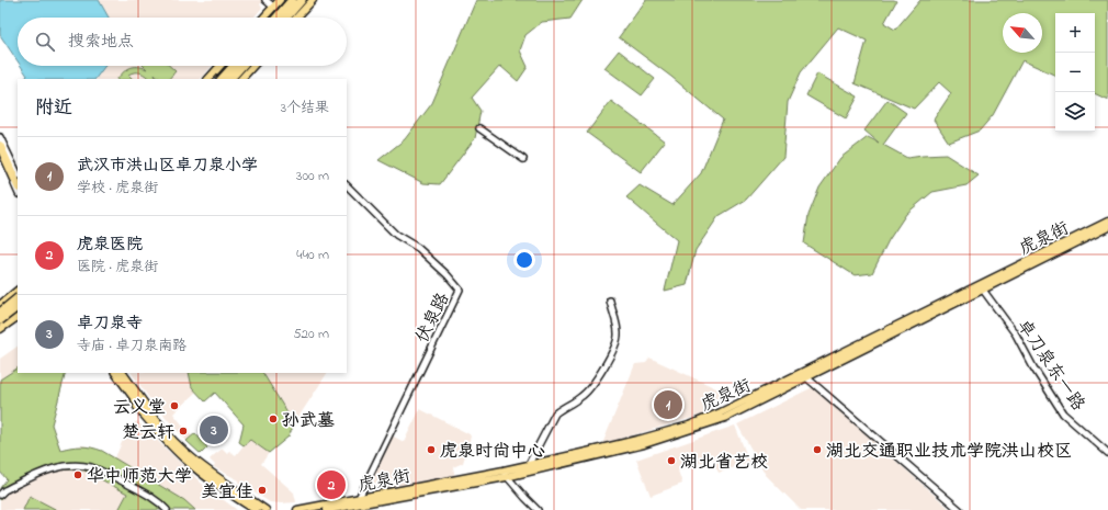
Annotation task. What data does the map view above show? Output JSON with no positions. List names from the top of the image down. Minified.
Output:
{"streets":{"main road":["虎泉街"],"street":["伏泉路","卓刀泉东一路"]},"crossings":[["虎泉街","伏泉路"],["虎泉街","卓刀泉东一路"]],"places":["云义堂","孙武墓","楚云轩","虎泉时尚中心","湖北交通职业技术学院洪山校区","湖北省艺校","华中师范大学","美宜佳"],"north":"top left","page":{"map_buttons":["+","−"],"search":"搜索地点","heading":["附近","3个结果"],"list":[{"mark":"1","name":"武汉市洪山区卓刀泉小学","note":"学校 · 虎泉街","value":"300 m"},{"mark":"2","name":"虎泉医院","note":"医院 · 虎泉街","value":"440 m"},{"mark":"3","name":"卓刀泉寺","note":"寺庙 · 卓刀泉南路","value":"520 m"}],"pins":["1","3","2"]}}
